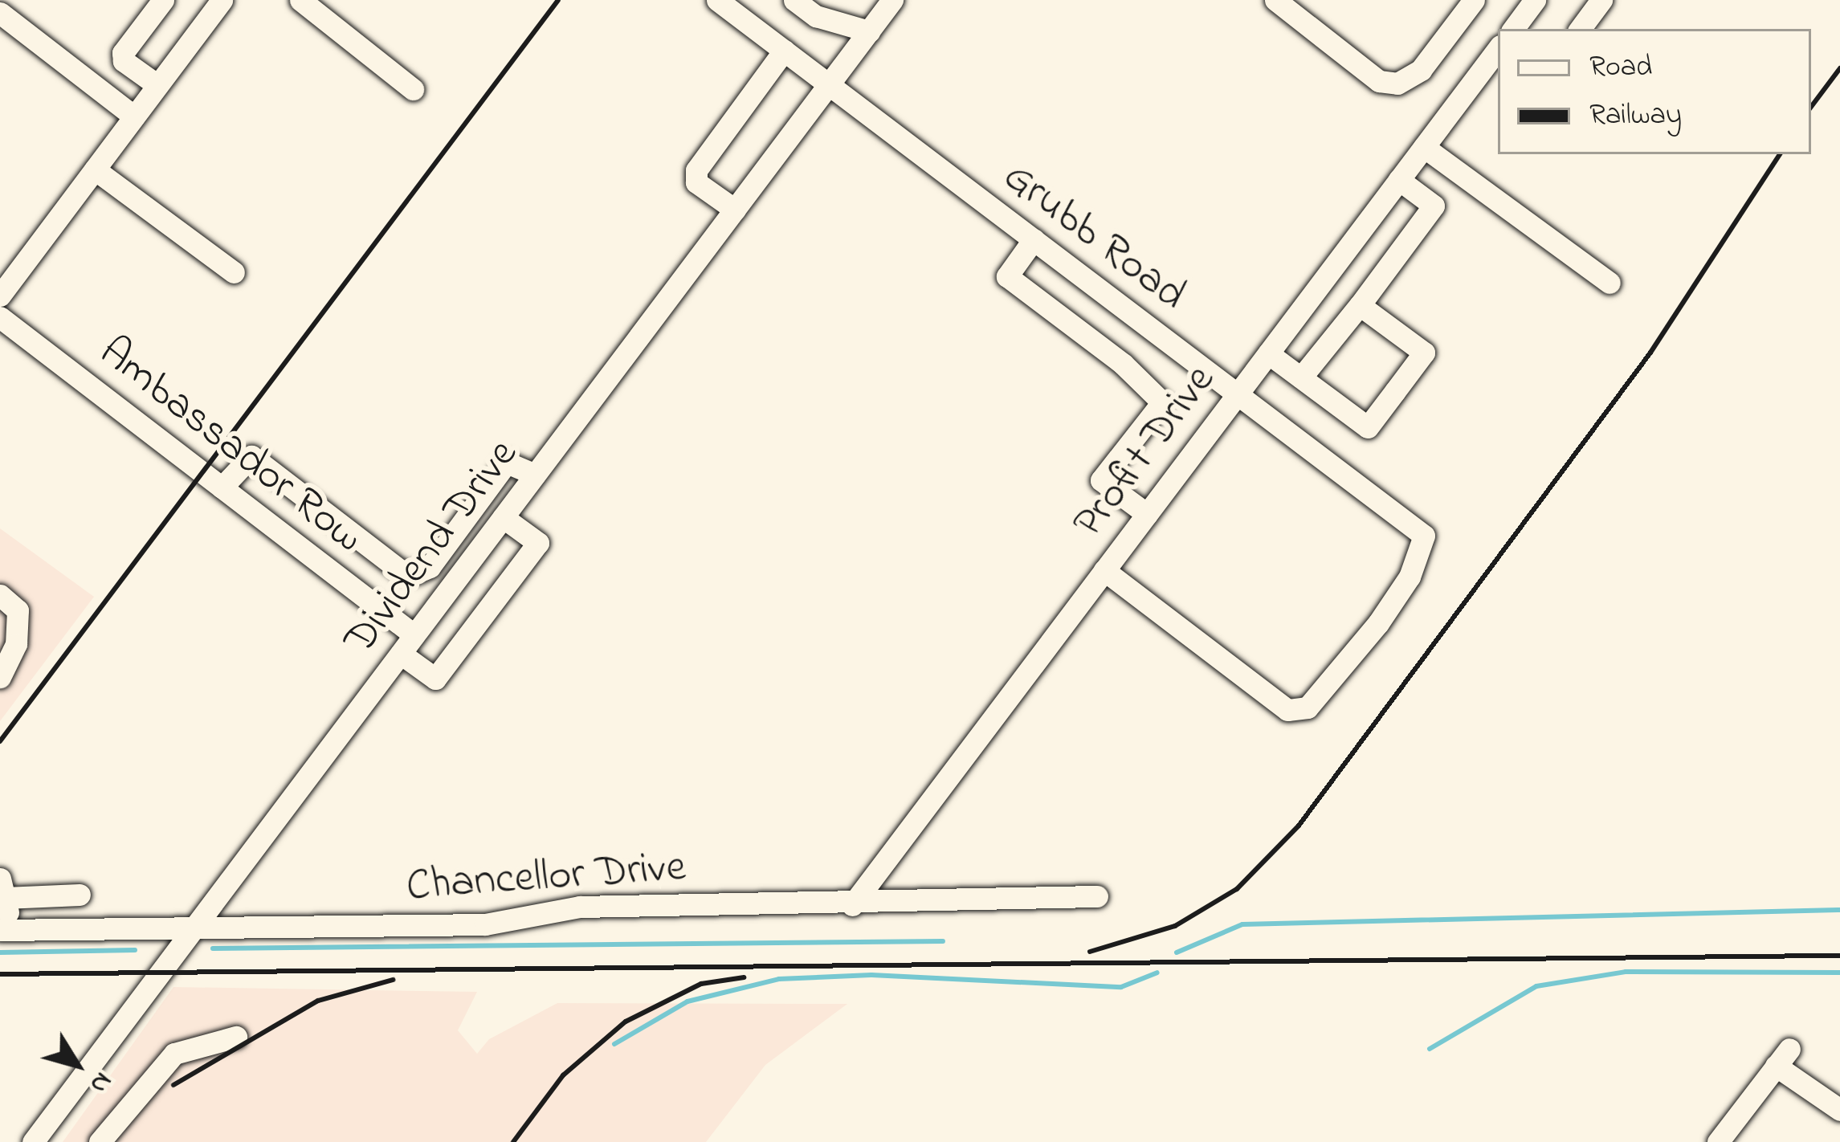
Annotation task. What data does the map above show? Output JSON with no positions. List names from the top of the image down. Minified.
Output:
{"streets":{"street":["Grubb Road","Ambassador Row","Profit Drive","Dividend Drive","Chancellor Drive"]},"crossings":[["Grubb Road","Profit Drive"],["Grubb Road","Dividend Drive"],["Ambassador Row","Dividend Drive"],["Profit Drive","Chancellor Drive"],["Dividend Drive","Chancellor Drive"]],"legend":["Road","Railway"],"north":"bottom right"}
